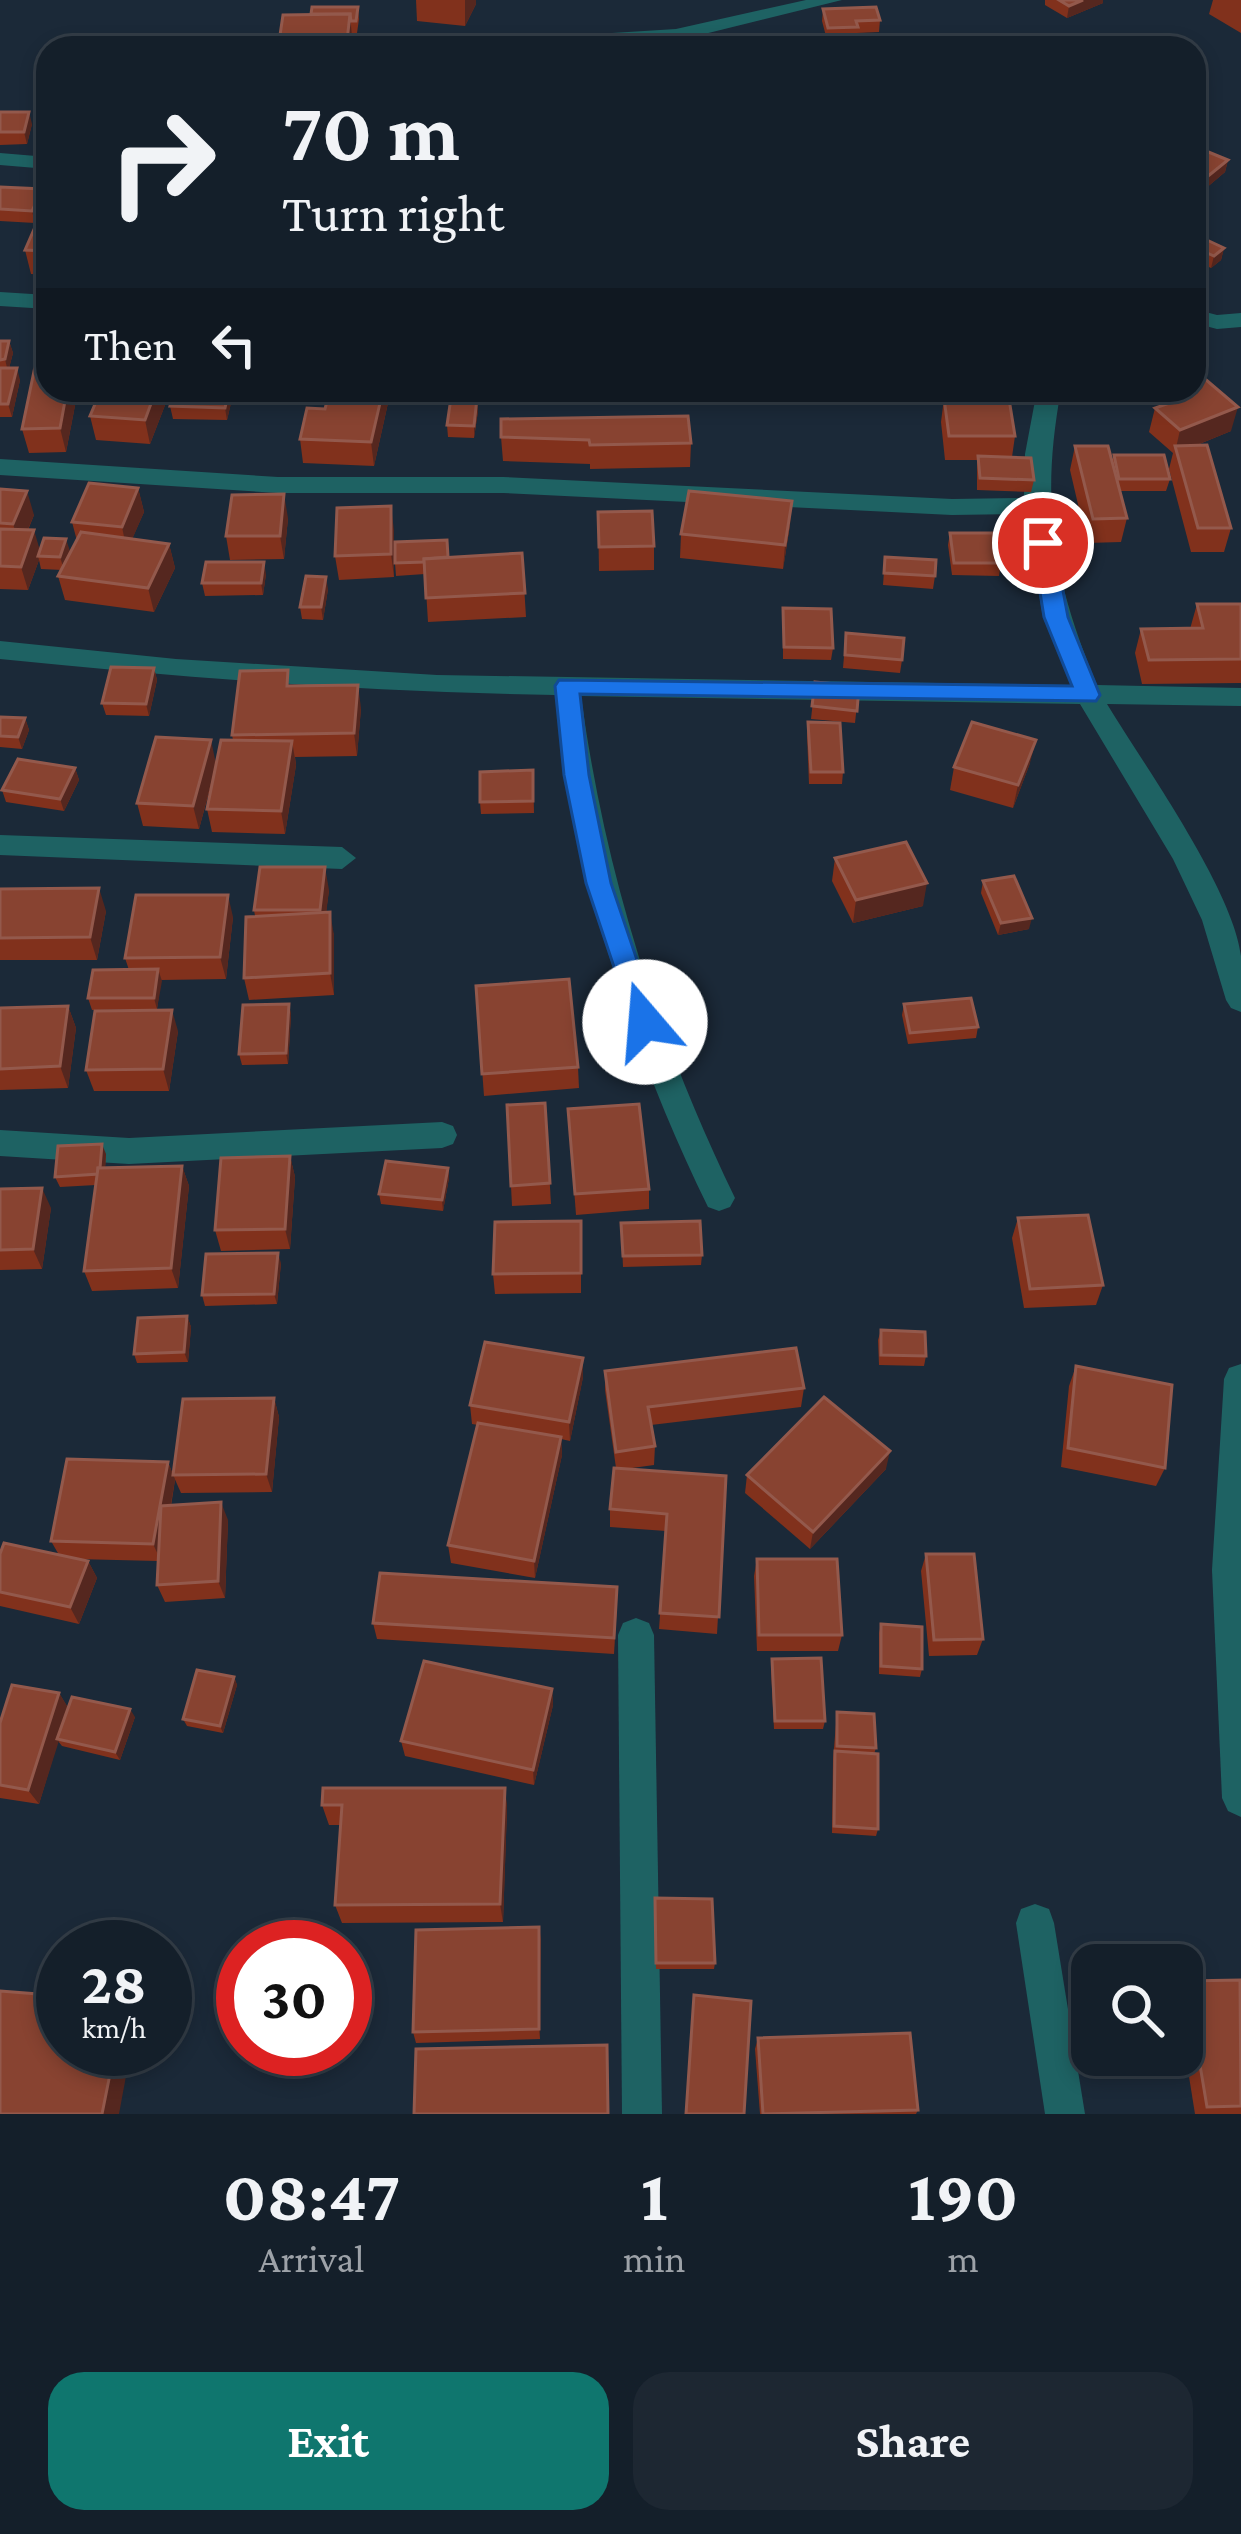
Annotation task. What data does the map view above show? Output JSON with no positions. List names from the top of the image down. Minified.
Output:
{"page":{"turn":["70 m","Turn right"],"then":"Then","speed":"28 km/h","limit":"30","eta":["08:47","Arrival","1","min","190","m"],"buttons":["Exit","Share"]}}
